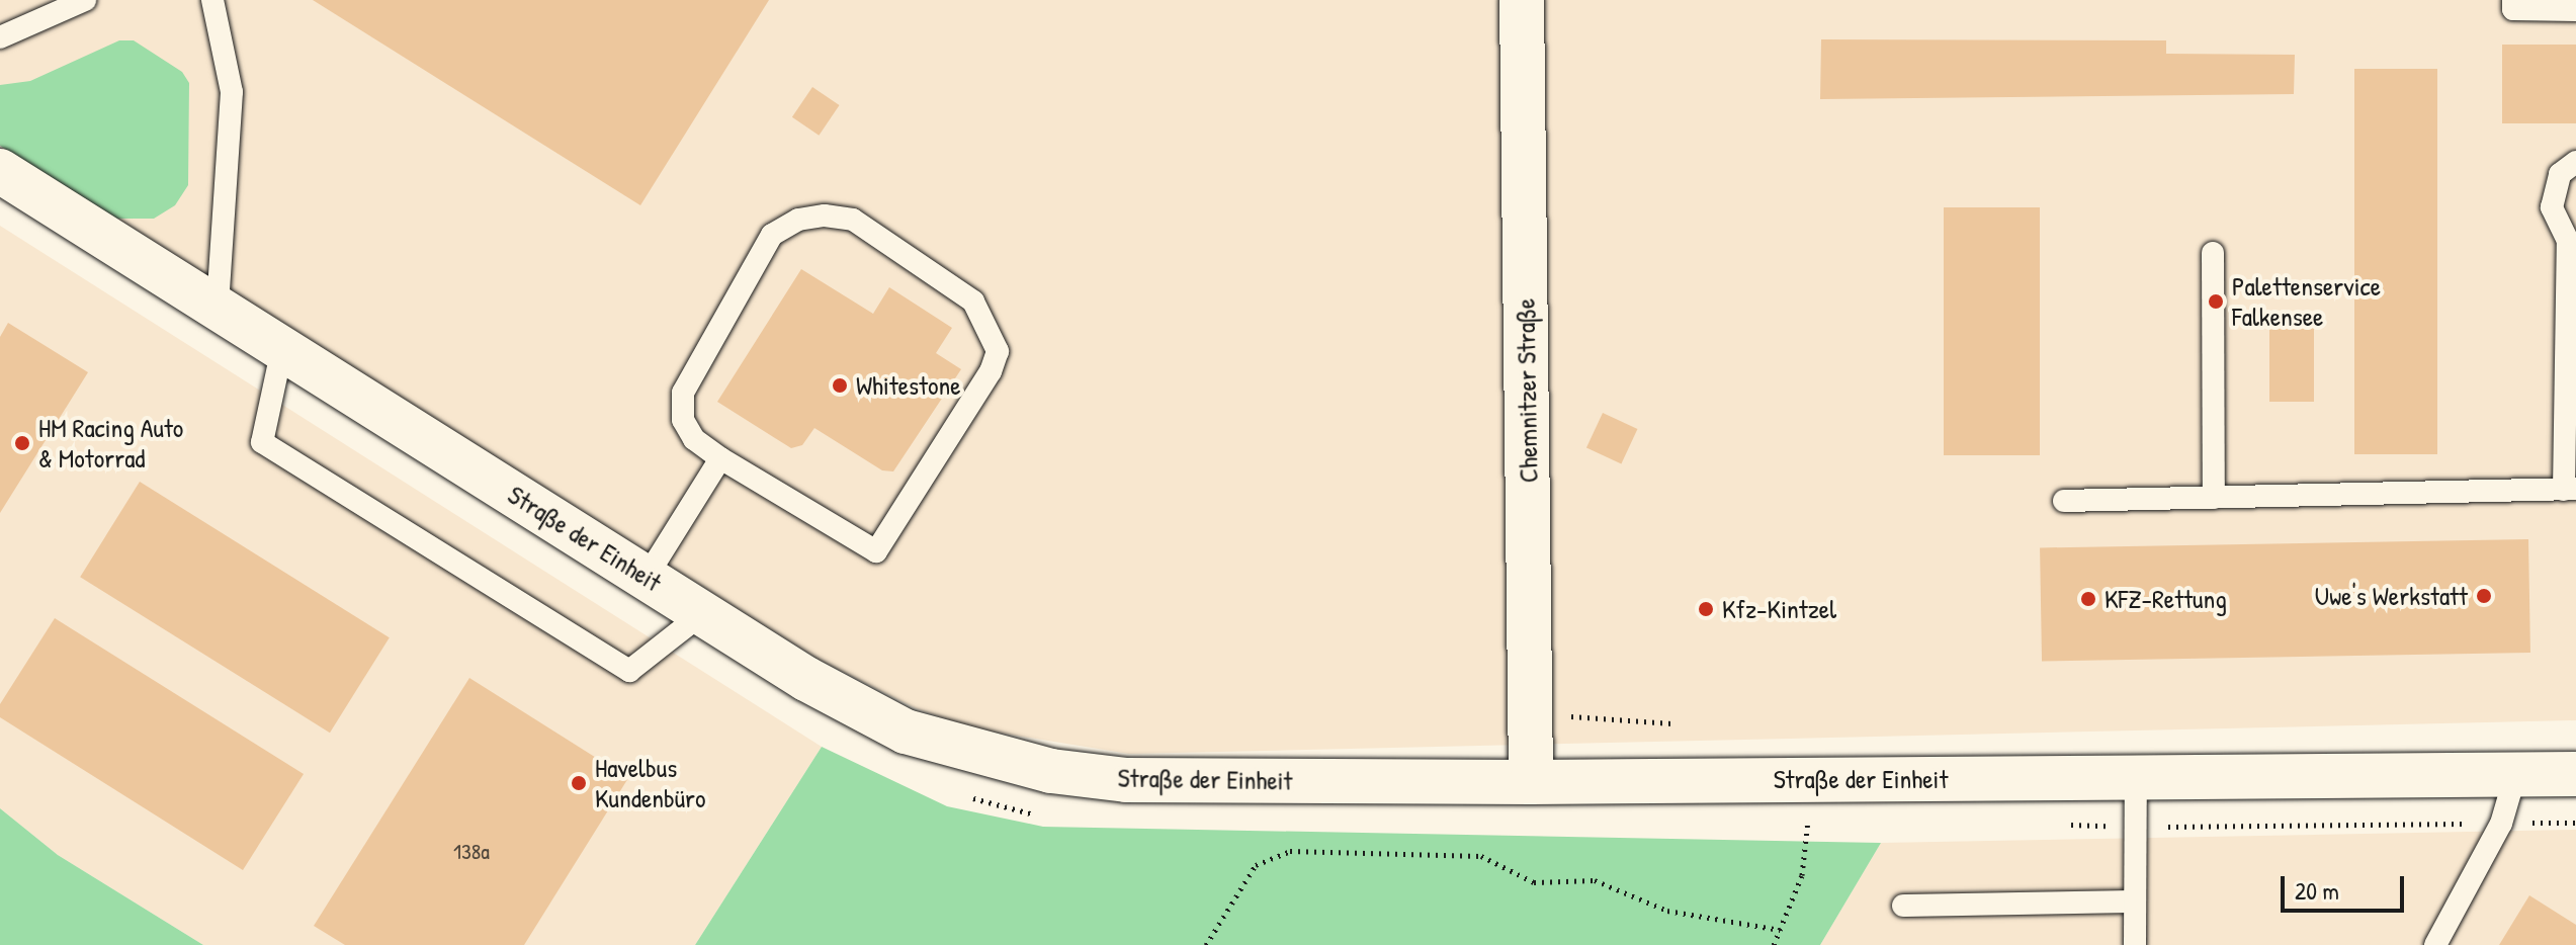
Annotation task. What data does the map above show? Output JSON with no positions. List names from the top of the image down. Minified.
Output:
{"streets":{"street":["Chemnitzer Straße","Straße der Einheit"]},"crossings":[["Chemnitzer Straße","Straße der Einheit"]],"places":["Palettenservice Falkensee","Whitestone","HM Racing Auto & Motorrad","Uwe's Werkstatt","KFZ-Rettung","Kfz-Kintzel","Havelbus Kundenbüro"],"house_numbers":["138a"],"scale_bar":"20 m"}
